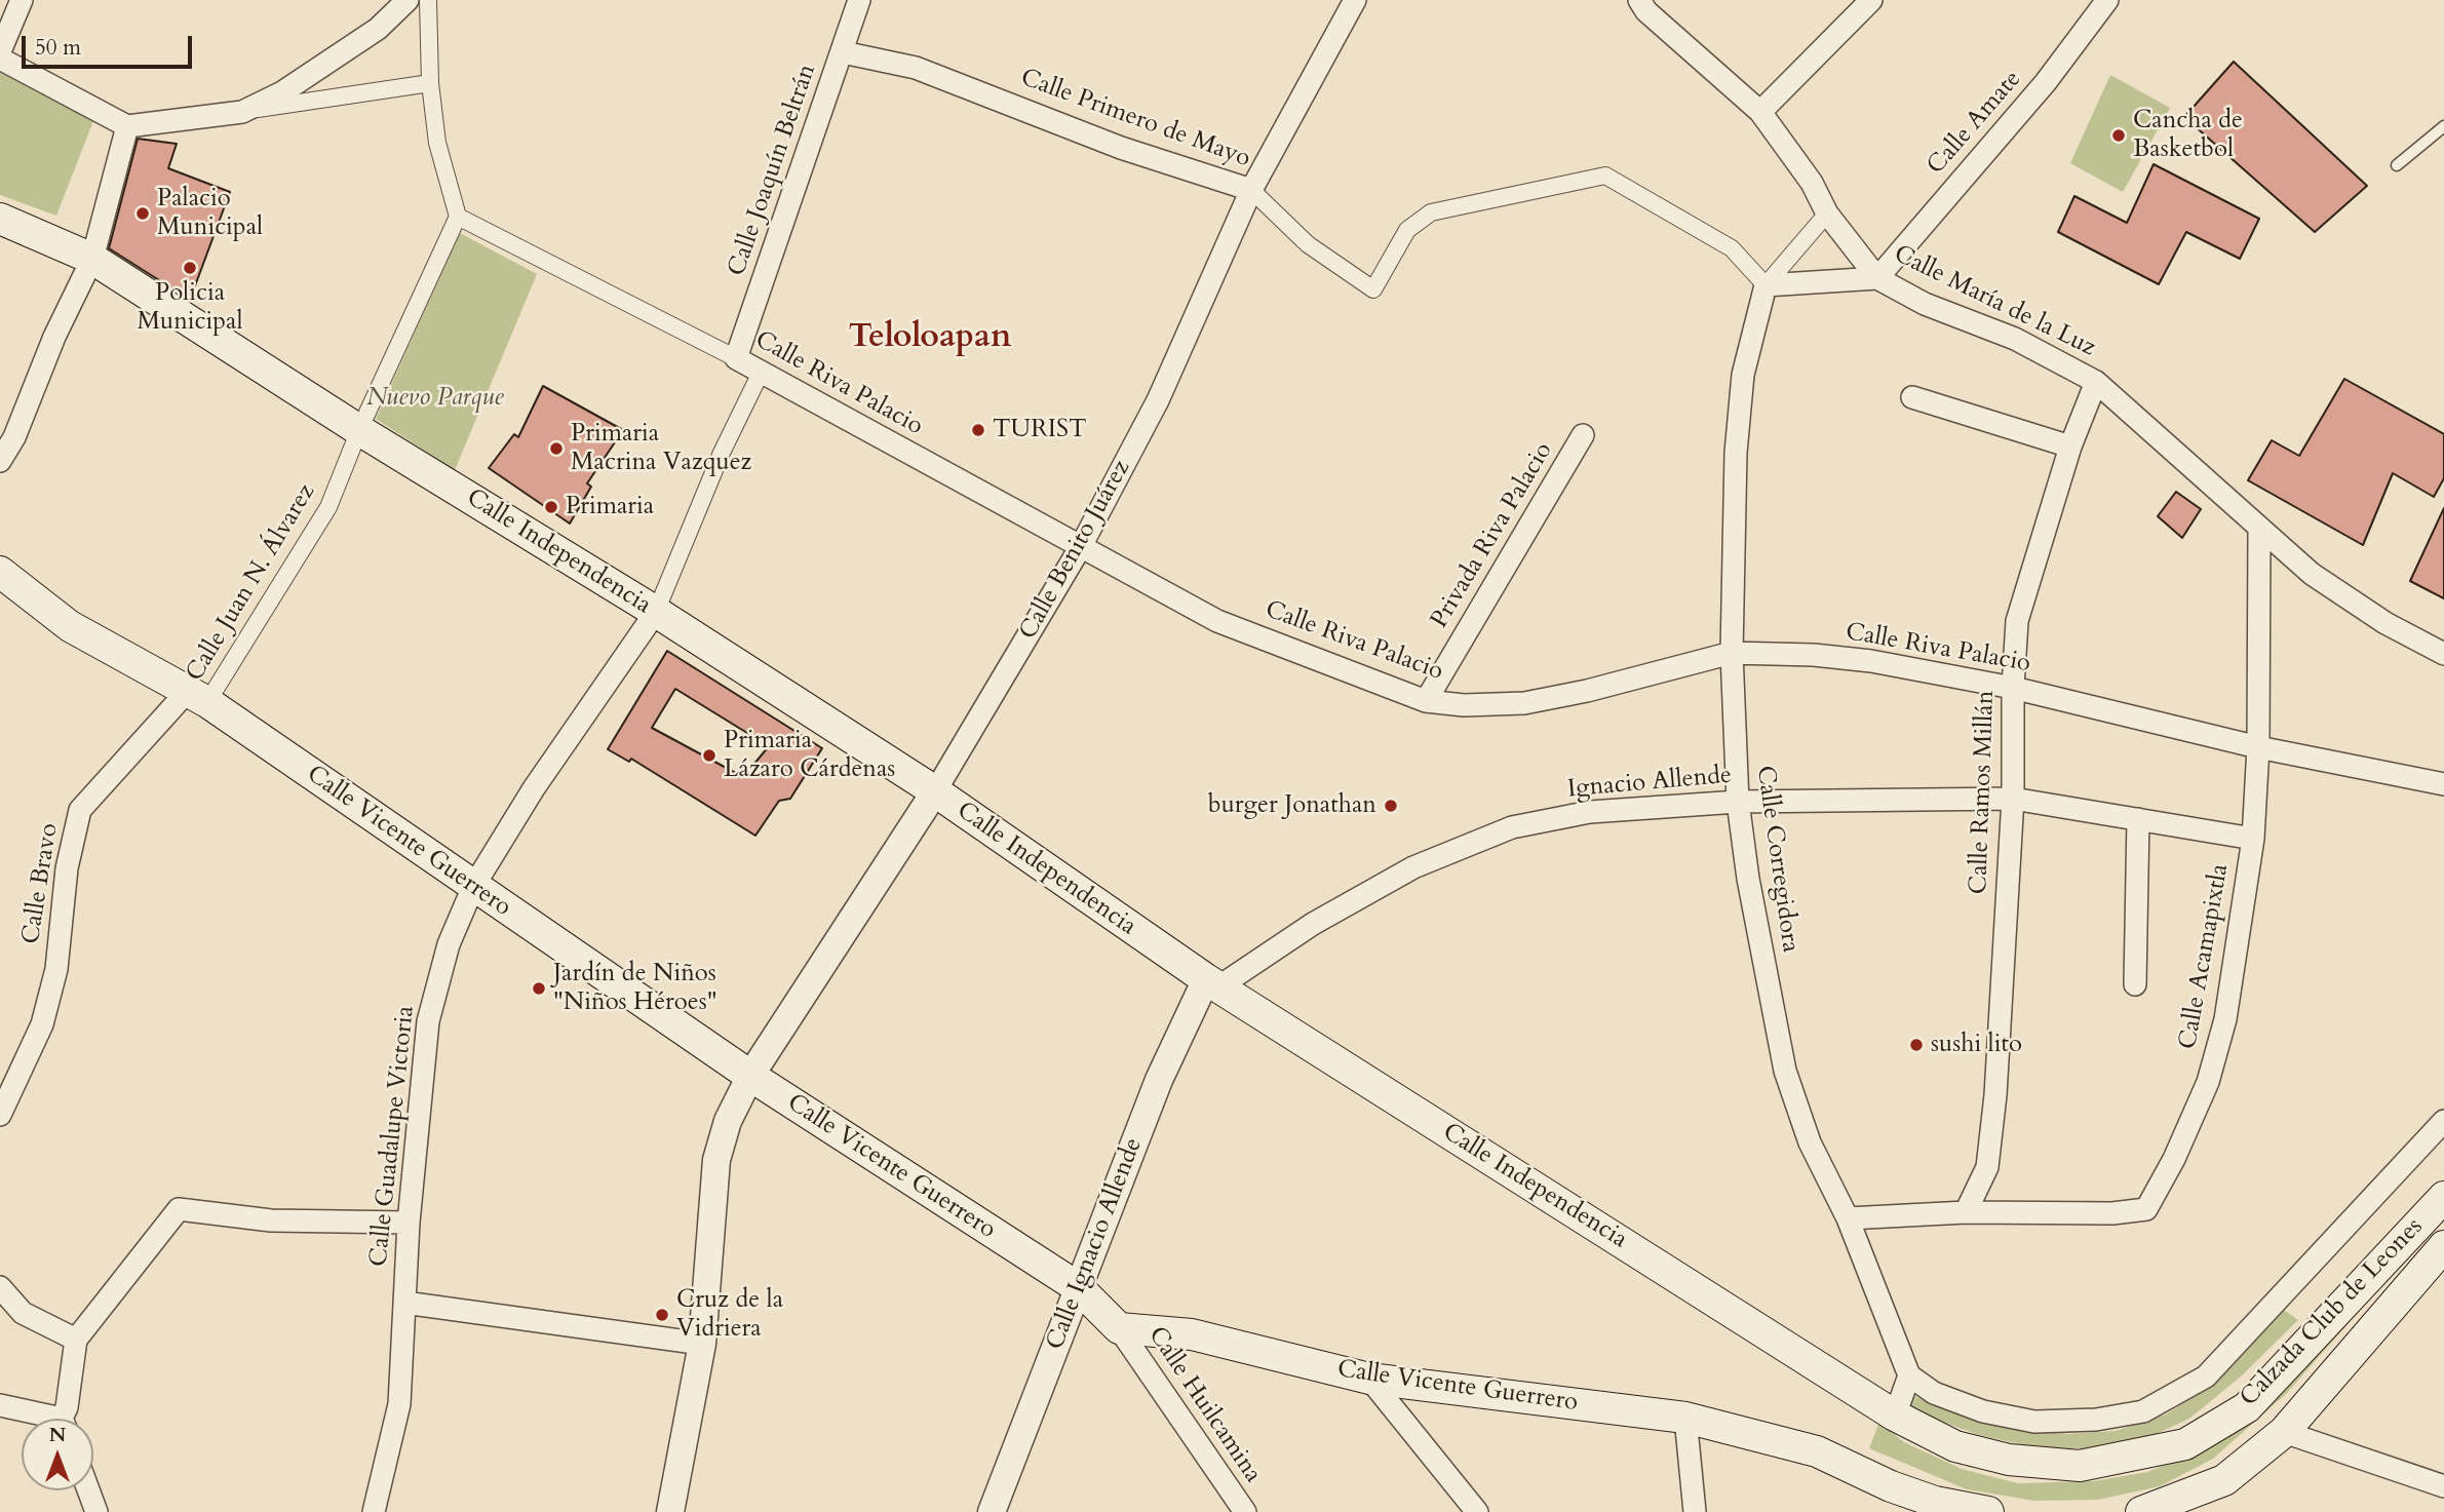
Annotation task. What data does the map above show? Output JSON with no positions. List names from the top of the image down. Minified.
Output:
{"streets":{"main road":["Calle Independencia","Calle Vicente Guerrero","Calzada Club de Leones"],"street":["Calle Primero de Mayo","Calle Amate","Calle Joaquín Beltrán","Calle María de la Luz","Calle Riva Palacio","Privada Riva Palacio","Calle Benito Juárez","Calle Juan N. Álvarez","Ignacio Allende","Calle Ramos Millán","Calle Corregidora","Calle Bravo","Calle Acamapixtla","Calle Guadalupe Victoria","Calle Ignacio Allende","Calle Huilcamina"]},"crossings":[["Calle Primero de Mayo","Calle Joaquín Beltrán"],["Calle Primero de Mayo","Calle Benito Juárez"],["Calle Primero de Mayo","Calle Corregidora"],["Calle Amate","Calle María de la Luz"],["Calle Joaquín Beltrán","Calle Riva Palacio"],["Calle María de la Luz","Calle Ramos Millán"],["Calle María de la Luz","Calle Acamapixtla"],["Calle Riva Palacio","Privada Riva Palacio"],["Calle Riva Palacio","Calle Benito Juárez"],["Calle Riva Palacio","Calle Juan N. Álvarez"],["Calle Riva Palacio","Calle Ramos Millán"],["Calle Riva Palacio","Calle Corregidora"],["Calle Riva Palacio","Calle Acamapixtla"],["Calle Riva Palacio","Calle Guadalupe Victoria"],["Calle Benito Juárez","Calle Independencia"],["Calle Benito Juárez","Calle Vicente Guerrero"],["Calle Independencia","Calle Juan N. Álvarez"],["Calle Independencia","Ignacio Allende"],["Calle Independencia","Calle Guadalupe Victoria"],["Calle Independencia","Calle Ignacio Allende"],["Calle Independencia","Calzada Club de Leones"],["Calle Juan N. Álvarez","Calle Vicente Guerrero"],["Calle Juan N. Álvarez","Calle Bravo"],["Ignacio Allende","Calle Ramos Millán"],["Ignacio Allende","Calle Corregidora"],["Ignacio Allende","Calle Acamapixtla"],["Ignacio Allende","Calle Ignacio Allende"],["Calle Ramos Millán","Calle Acamapixtla"],["Calle Vicente Guerrero","Calle Bravo"],["Calle Vicente Guerrero","Calle Guadalupe Victoria"],["Calle Vicente Guerrero","Calle Ignacio Allende"],["Calle Vicente Guerrero","Calle Huilcamina"],["Calle Corregidora","Calle Acamapixtla"]],"districts":["Teloloapan"],"parks":["Nuevo Parque"],"places":["Cancha de Basketbol","Palacio Municipal","Policia Municipal","TURIST","Primaria Macrina Vazquez","Primaria","Primaria Lázaro Cárdenas","burger Jonathan","Jardín de Niños \"Niños Héroes\"","sushi lito","Cruz de la Vidriera"],"scale_bar":"50 m","north":"top"}
